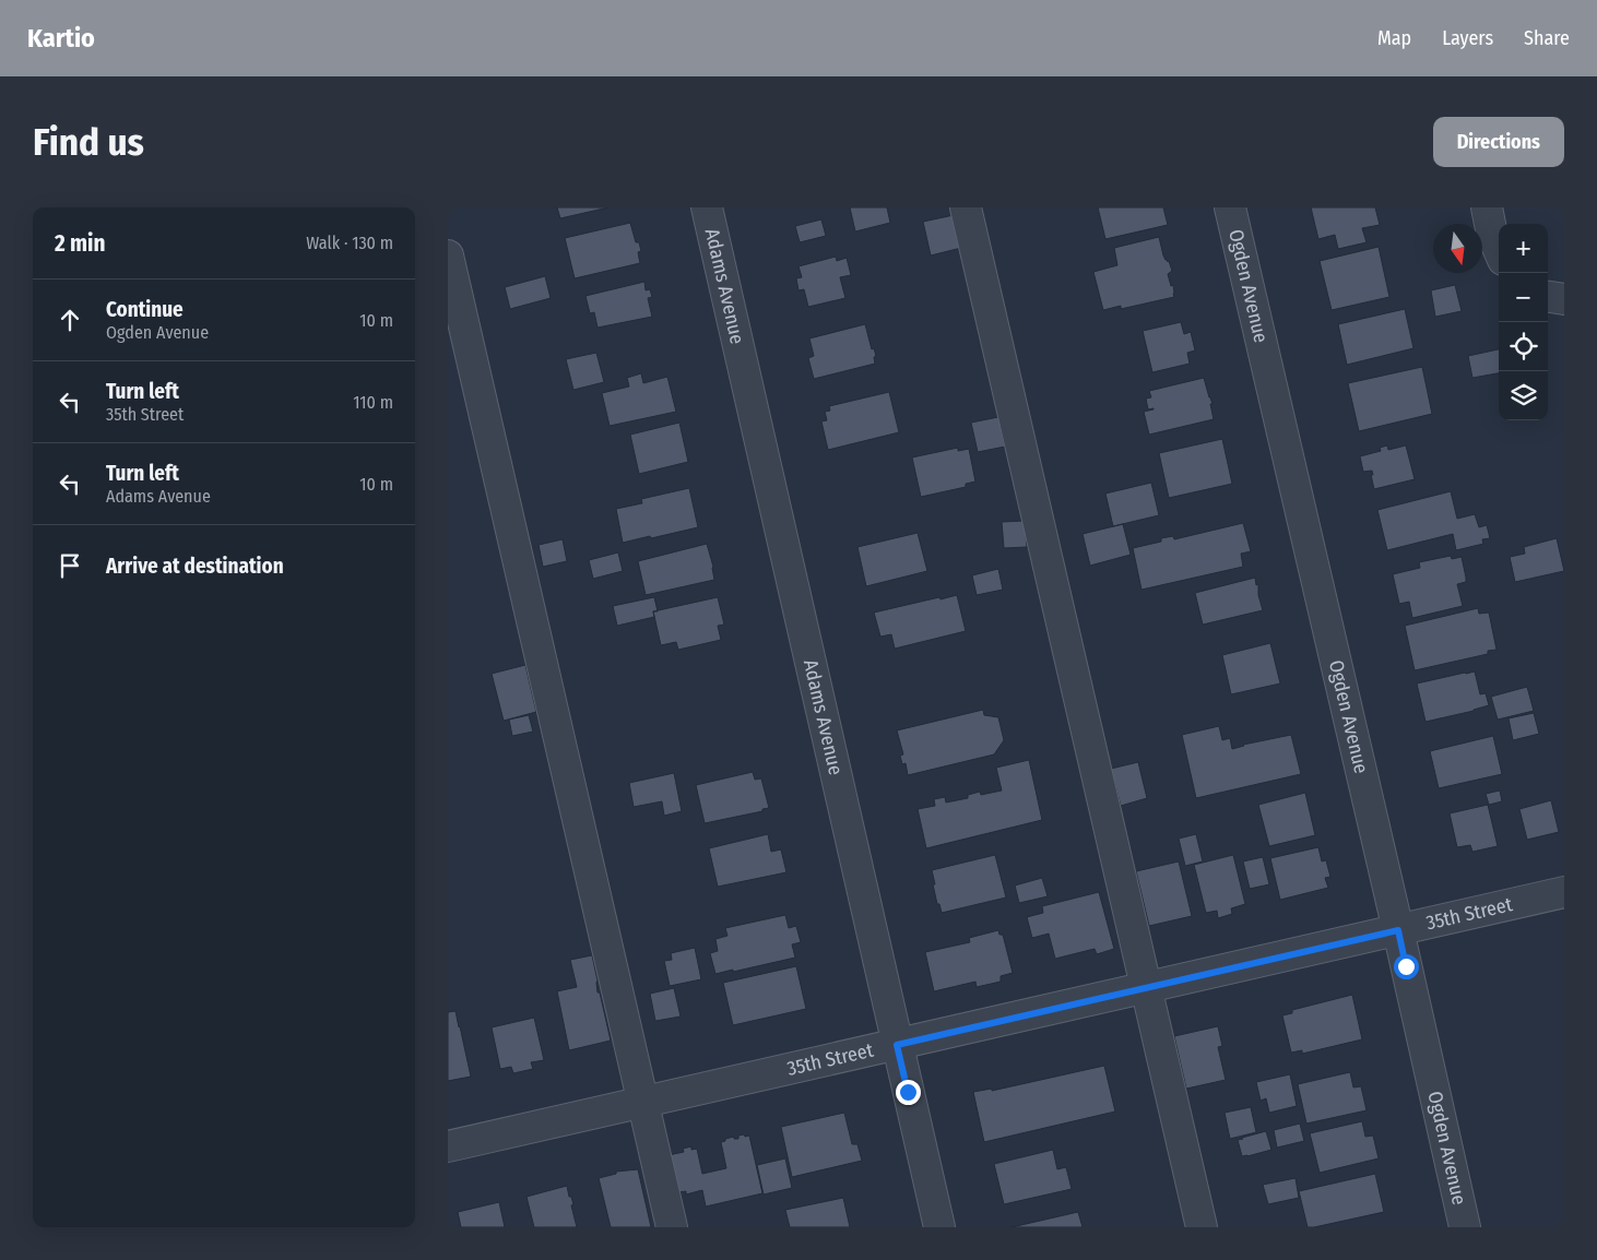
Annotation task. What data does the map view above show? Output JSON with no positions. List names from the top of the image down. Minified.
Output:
{"streets":{"street":["Adams Avenue","Ogden Avenue","35th Street"]},"crossings":[["Adams Avenue","35th Street"],["Ogden Avenue","35th Street"]],"north":"bottom","page":{"header":"Kartio","nav":["Map","Layers","Share"],"buttons":"Directions","title":"Find us","heading":["2 min","Walk · 130 m"],"map_buttons":["+","−"],"list":[["Continue","Ogden Avenue","10 m"],["Turn left","35th Street","110 m"],["Turn left","Adams Avenue","10 m"],"Arrive at destination"]}}
